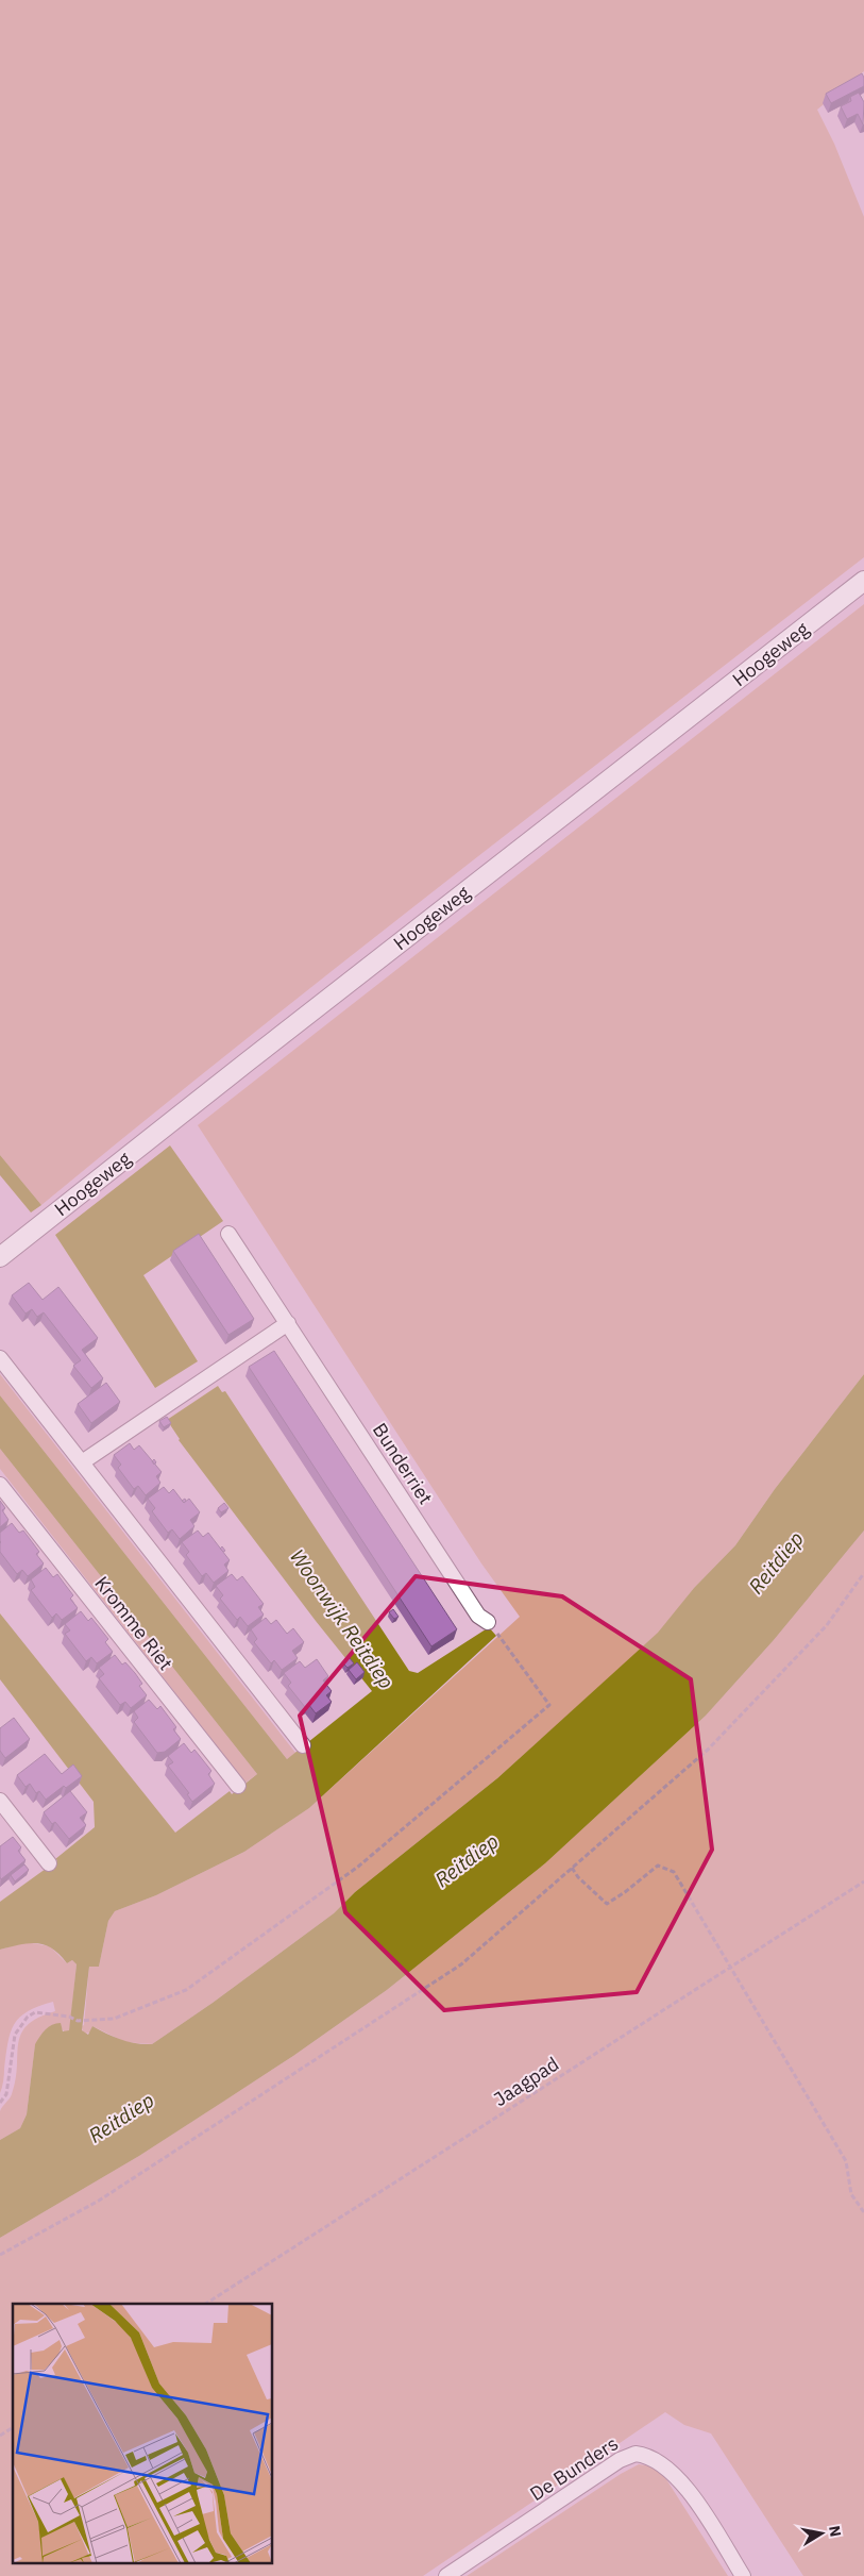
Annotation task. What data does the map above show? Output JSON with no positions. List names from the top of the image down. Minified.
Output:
{"streets":{"street":["Hoogeweg","Bunderriet","Kromme Riet","De Bunders"],"path":["Jaagpad"]},"water":["Reitdiep","Woonwijk Reitdiep"],"north":"right"}
